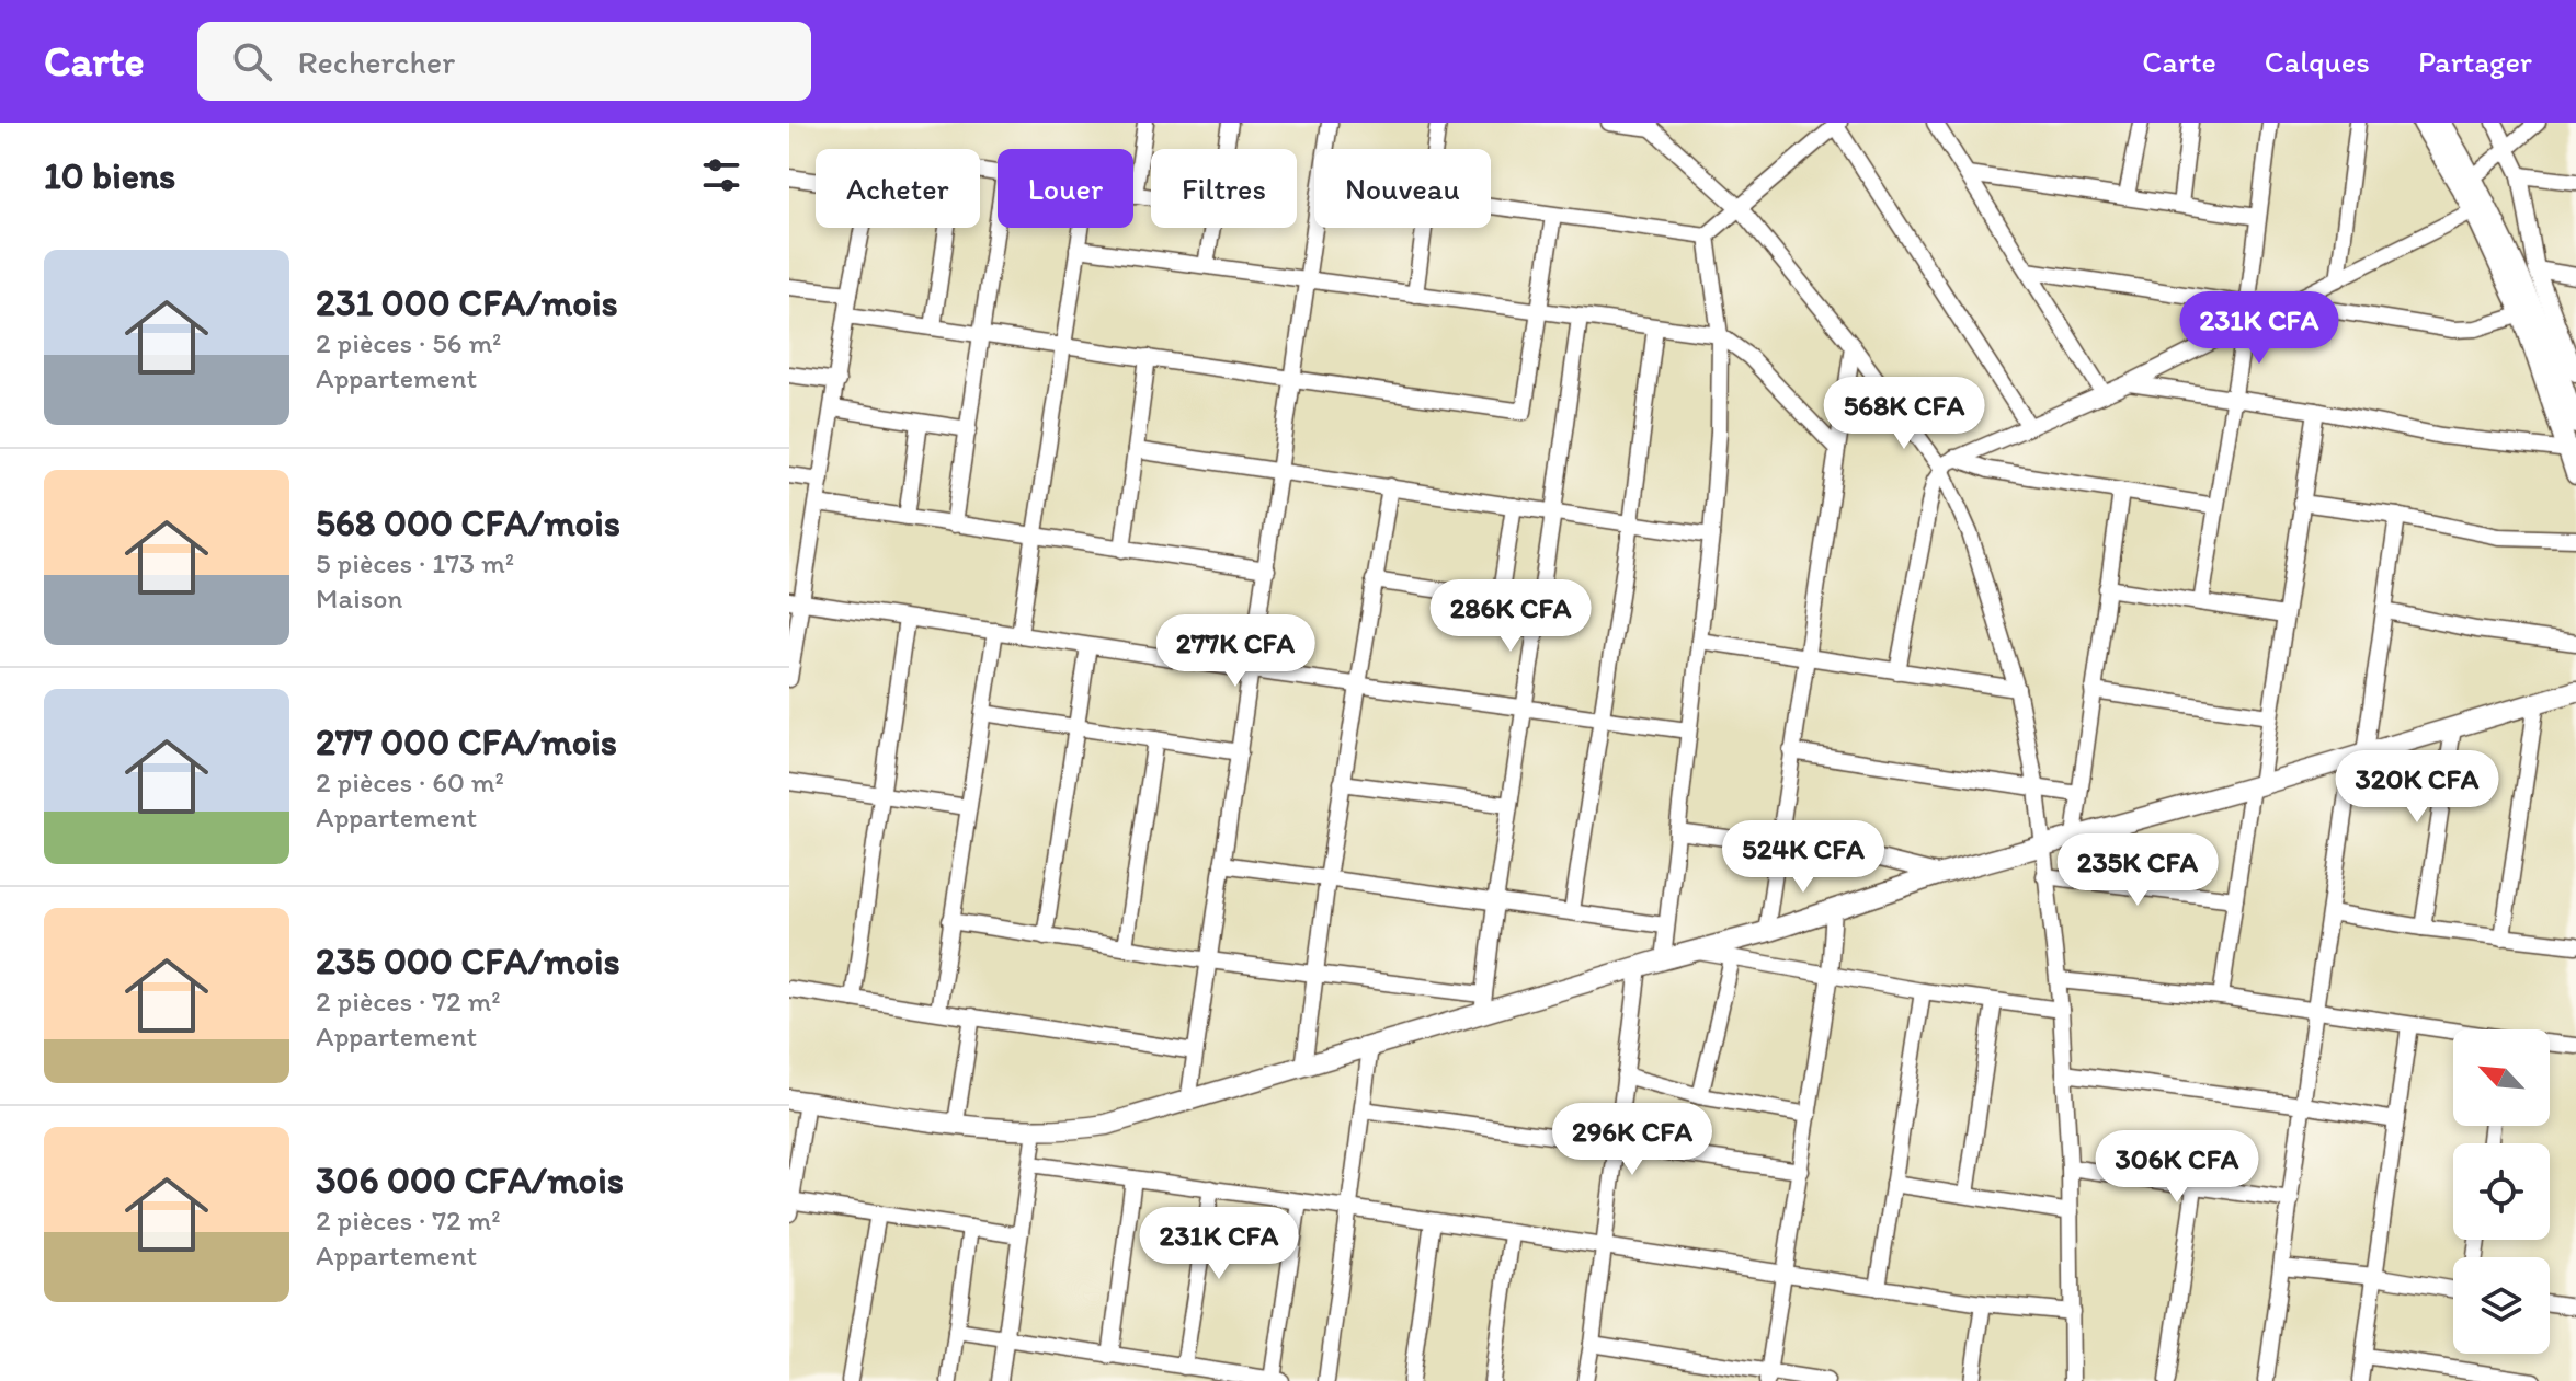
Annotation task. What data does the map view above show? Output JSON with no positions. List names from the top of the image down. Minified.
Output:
{"north":"top left","page":{"header":"Carte","search":"Rechercher","nav":["Carte","Calques","Partager"],"heading":"10 biens","chip":["Acheter","Louer","Filtres","Nouveau"],"list":[{"name":"231 000 CFA/mois","note":"2 pièces · 56 m² · Appartement"},{"name":"568 000 CFA/mois","note":"5 pièces · 173 m² · Maison"},{"name":"277 000 CFA/mois","note":"2 pièces · 60 m² · Appartement"},{"name":"235 000 CFA/mois","note":"2 pièces · 72 m² · Appartement"},{"name":"306 000 CFA/mois","note":"2 pièces · 72 m² · Appartement"}],"price":["231K CFA","568K CFA","286K CFA","277K CFA","320K CFA","524K CFA","235K CFA","296K CFA","306K CFA","231K CFA"]}}
